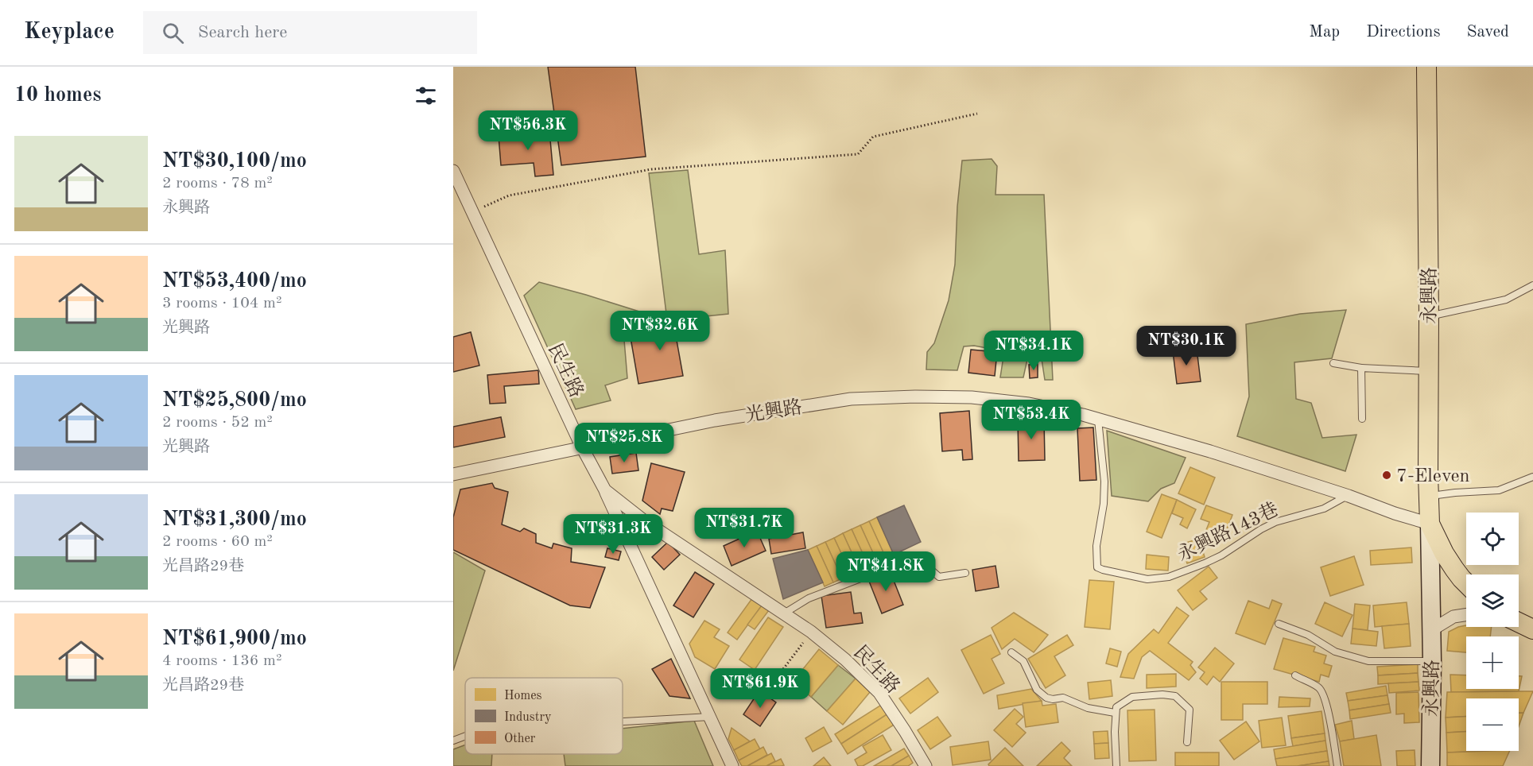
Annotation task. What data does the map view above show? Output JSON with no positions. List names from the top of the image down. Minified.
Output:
{"streets":{"main road":["永興路"],"street":["民生路","光興路"],"lane":["永興路143巷"]},"crossings":[["民生路","光興路"],["光興路","永興路143巷"]],"places":["7-Eleven"],"legend":["Homes","Industry","Other"],"page":{"header":"Keyplace","search":"Search here","nav":["Map","Directions","Saved"],"heading":"10 homes","price":["NT$56.3K","NT$32.6K","NT$30.1K","NT$34.1K","NT$53.4K","NT$25.8K","NT$31.7K","NT$31.3K","NT$41.8K","NT$61.9K"],"list":[{"name":"NT$30,100/mo","note":"2 rooms · 78 m² · 永興路"},{"name":"NT$53,400/mo","note":"3 rooms · 104 m² · 光興路"},{"name":"NT$25,800/mo","note":"2 rooms · 52 m² · 光興路"},{"name":"NT$31,300/mo","note":"2 rooms · 60 m² · 光昌路29巷"},{"name":"NT$61,900/mo","note":"4 rooms · 136 m² · 光昌路29巷"}],"map_buttons":["+","−"]}}
